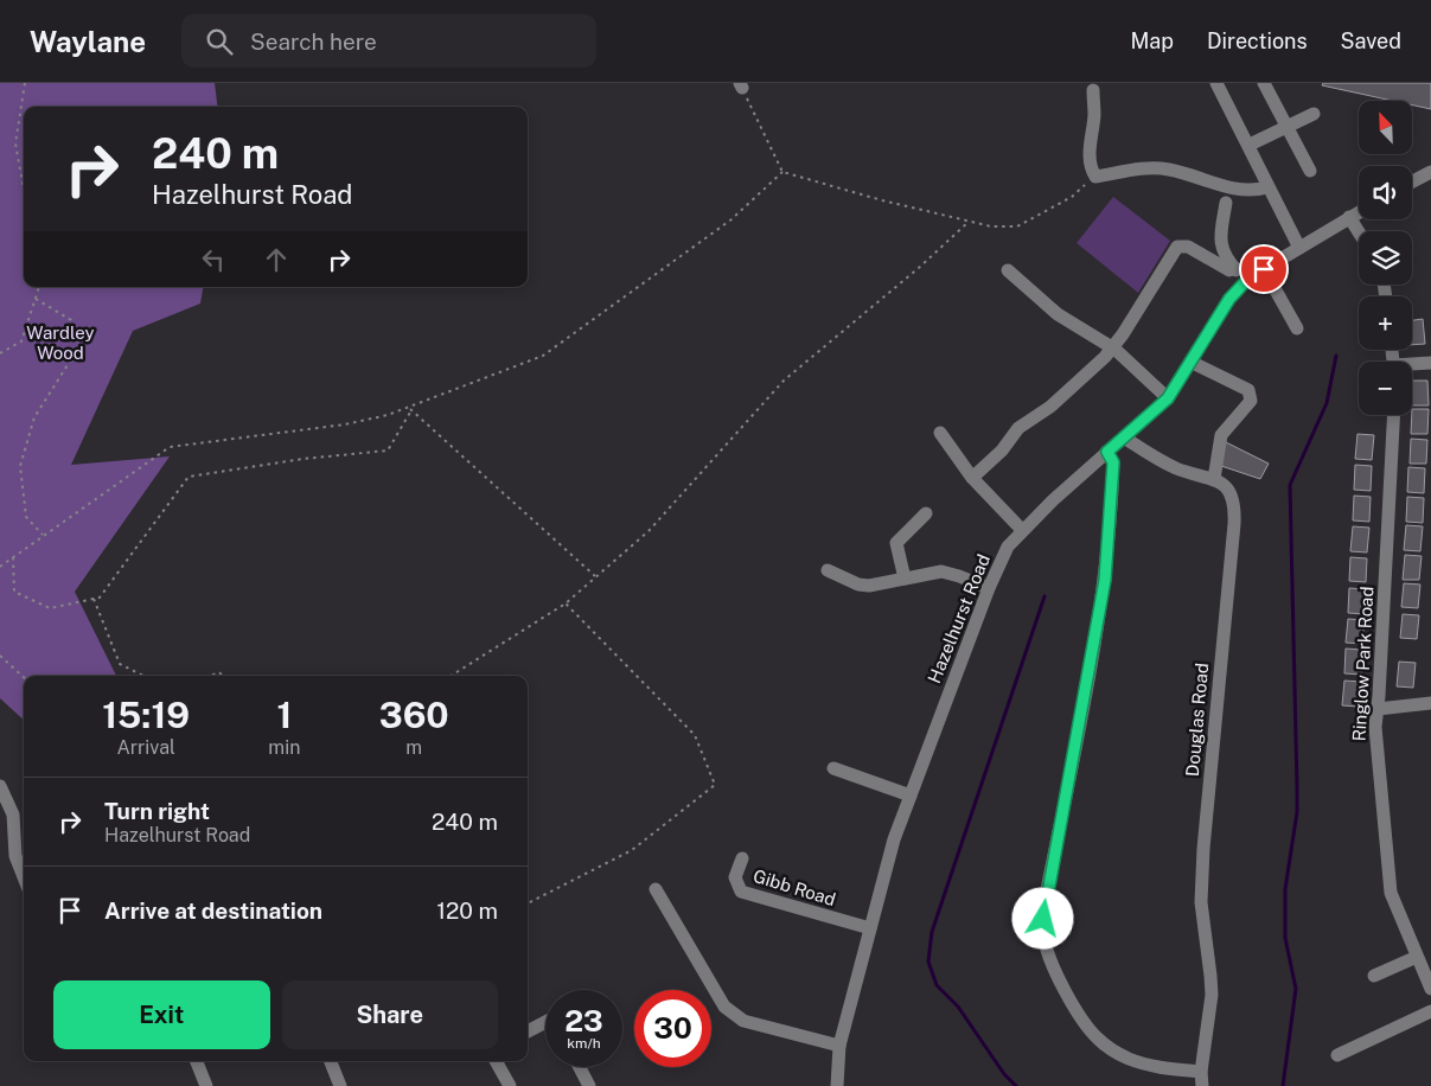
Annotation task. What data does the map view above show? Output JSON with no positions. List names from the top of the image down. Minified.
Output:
{"streets":{"street":["Hazelhurst Road","Ringlow Park Road","Douglas Road","Gibb Road"]},"crossings":[["Hazelhurst Road","Gibb Road"]],"parks":["Wardley Wood"],"north":"top left","page":{"header":"Waylane","search":"Search here","nav":["Map","Directions","Saved"],"map_buttons":["+","−"],"turn":["240 m","Hazelhurst Road"],"eta":["15:19","Arrival","1","min","360","m"],"list":[{"name":"Turn right","note":"Hazelhurst Road","value":"240 m"},{"name":"Arrive at destination","value":"120 m"}],"buttons":["Exit","Share"],"speed":"23 km/h","limit":"30"}}
